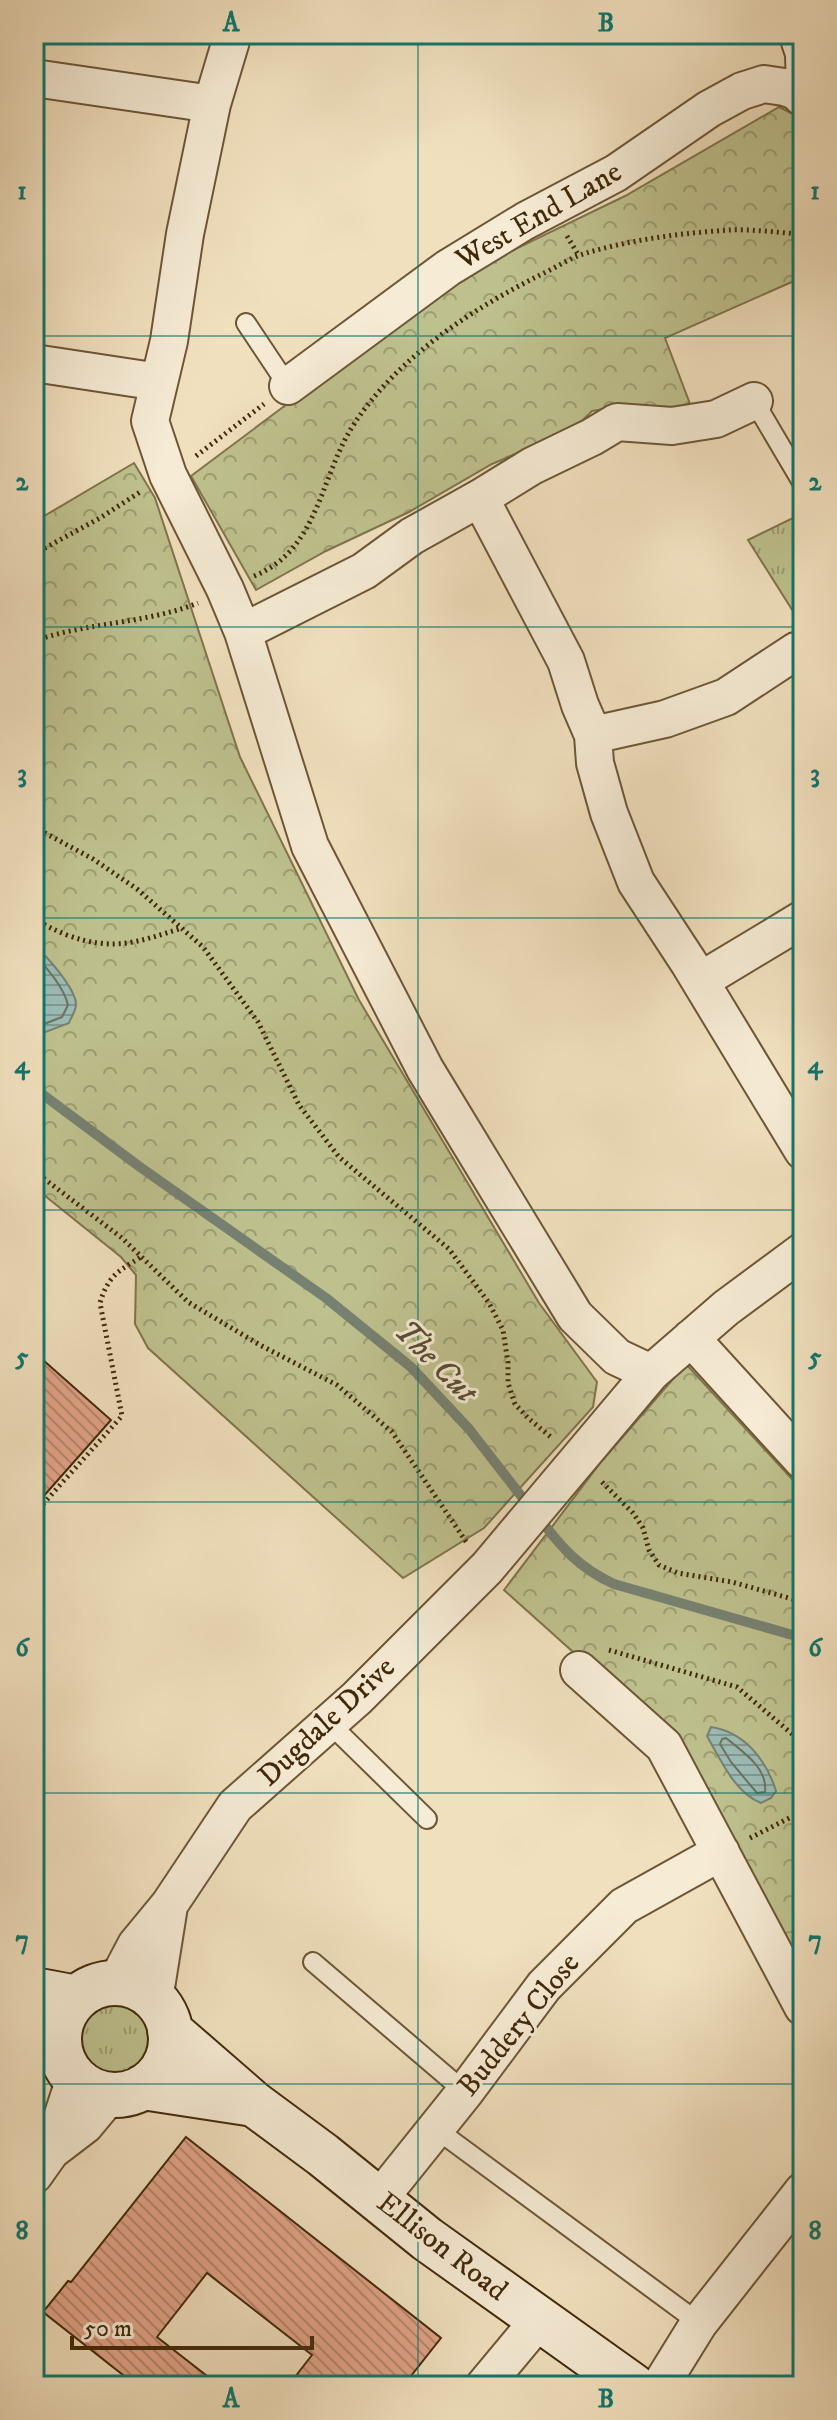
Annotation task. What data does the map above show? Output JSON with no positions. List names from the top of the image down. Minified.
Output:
{"streets":{"street":["West End Lane","Dugdale Drive","Buddery Close","Ellison Road"]},"crossings":[["Dugdale Drive","Ellison Road"],["Buddery Close","Ellison Road"]],"water":["The Cut"],"scale_bar":"50 m","grid":{"columns":["A","B"],"rows":["1","2","3","4","5","6","7","8"]}}
